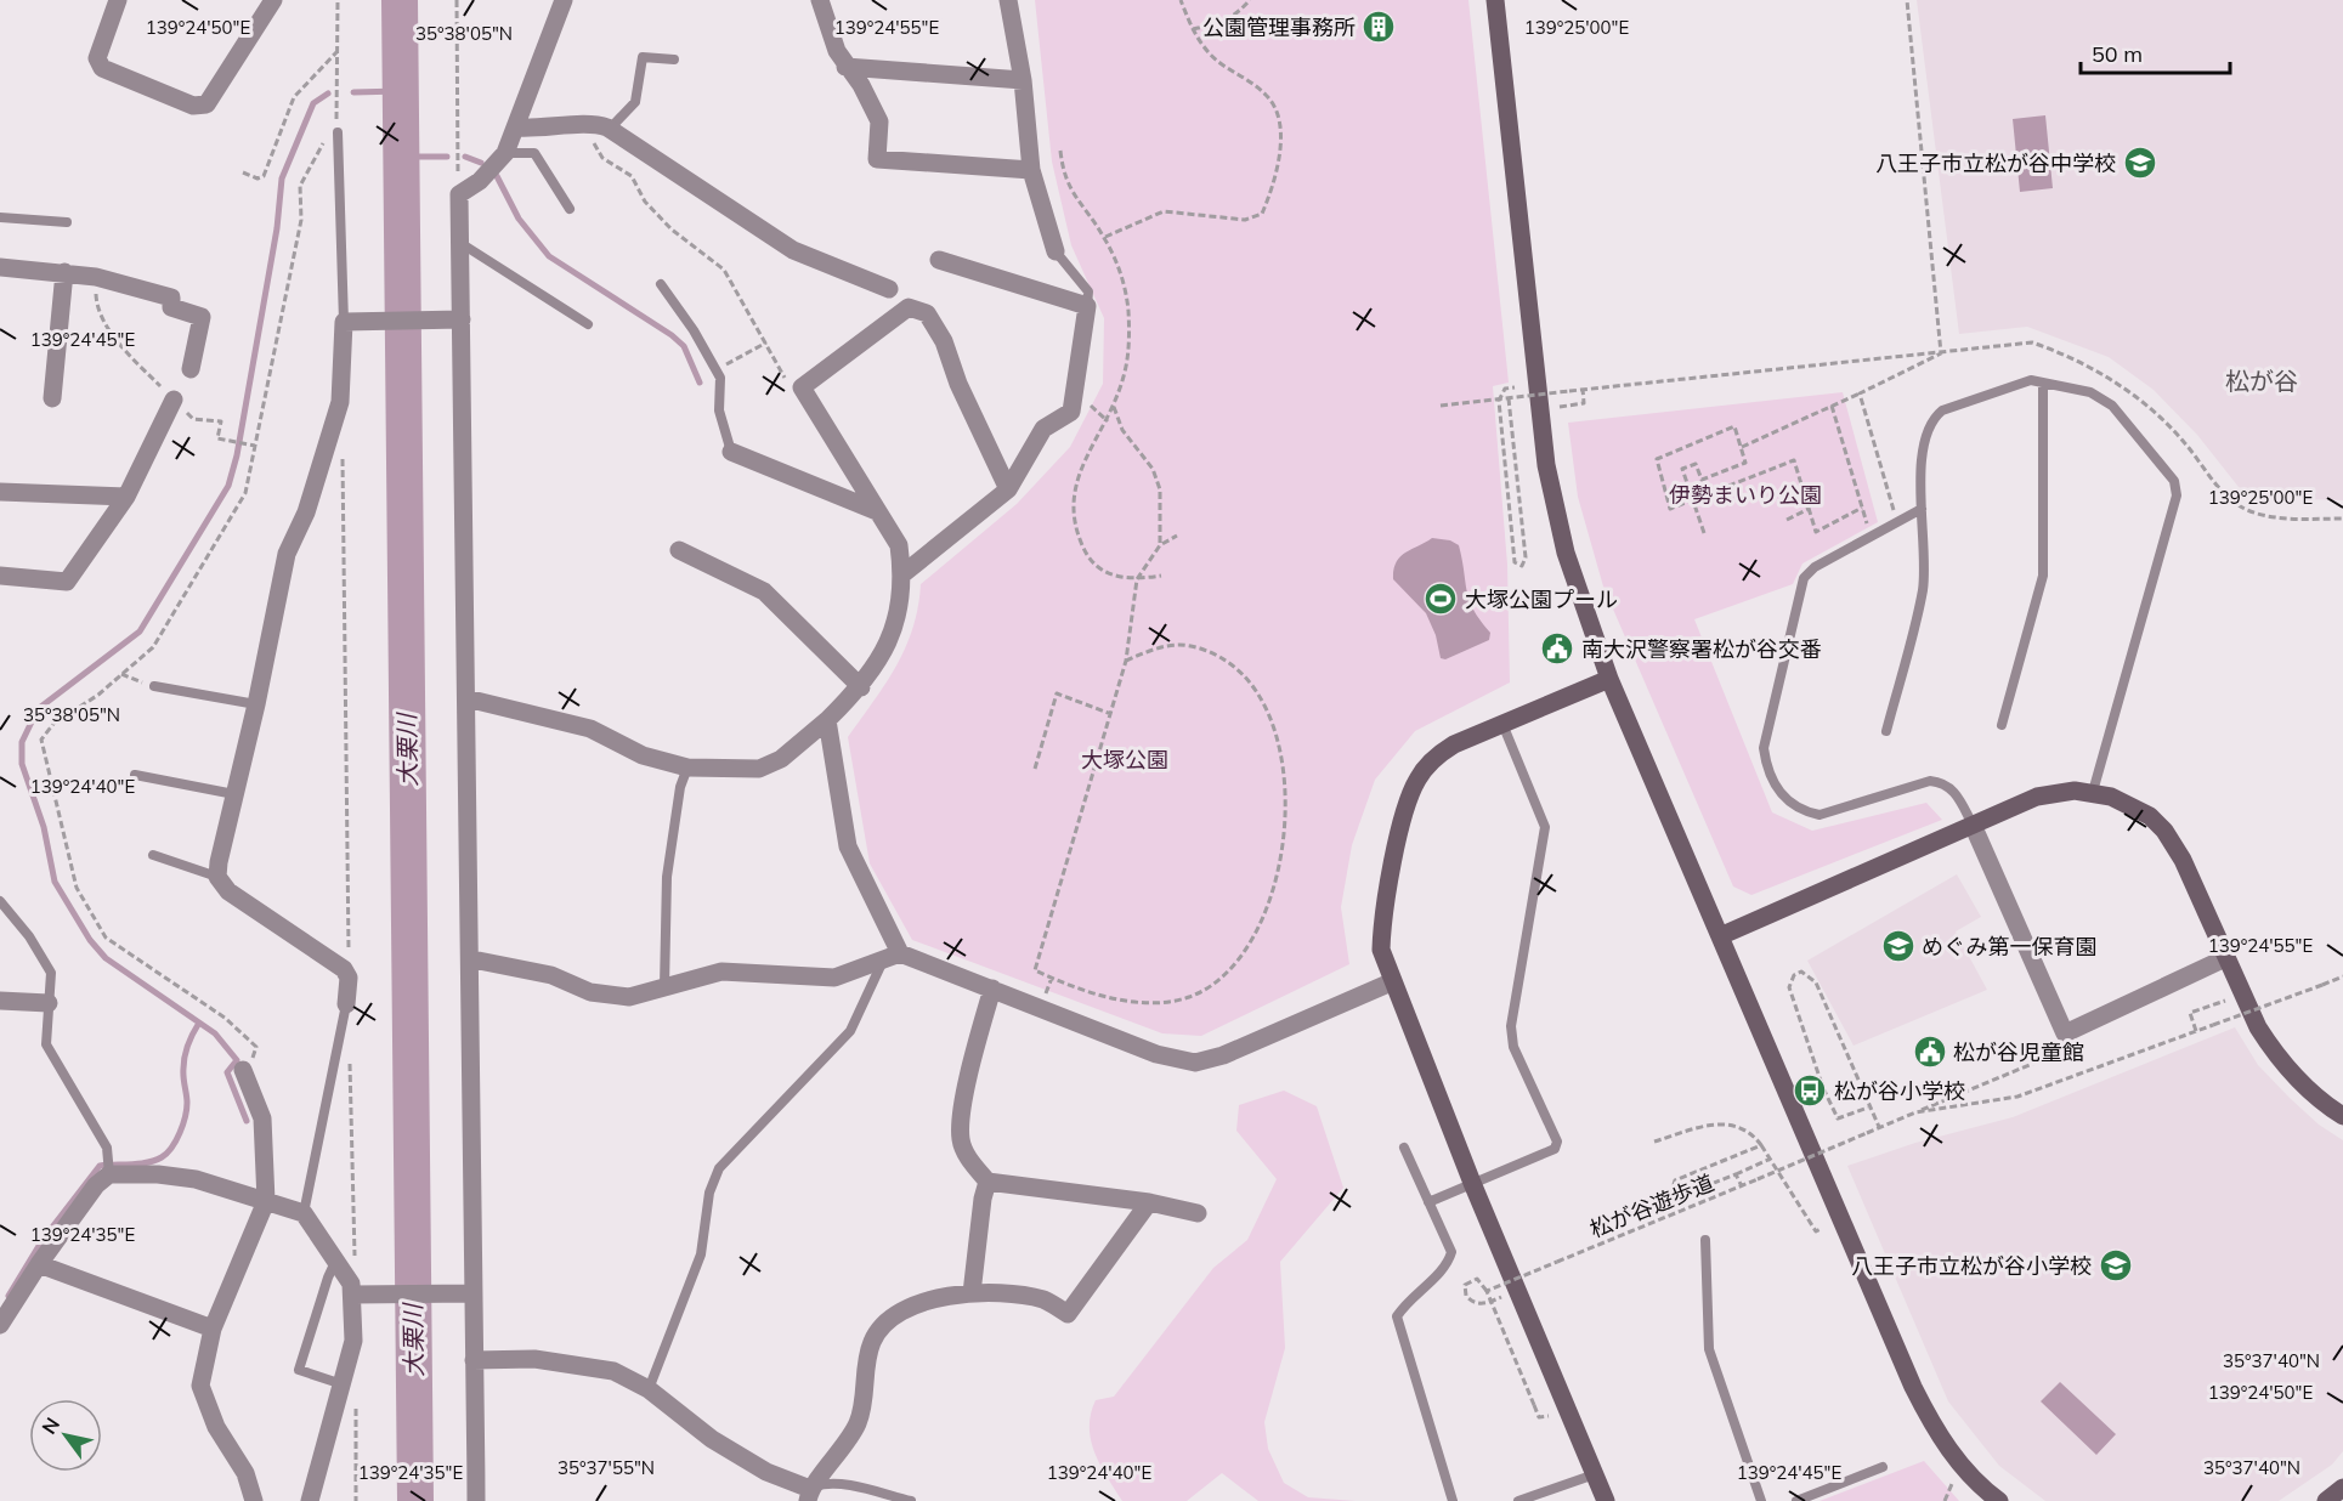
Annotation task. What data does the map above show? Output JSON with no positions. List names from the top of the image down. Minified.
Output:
{"streets":{"path":["松が谷遊歩道"]},"districts":["松が谷"],"water":["大栗川"],"parks":["伊勢まいり公園","大塚公園"],"places":{"building":["公園管理事務所"],"school or university":["八王子市立松が谷中学校","めぐみ第一保育園","八王子市立松が谷小学校"],"sports":["大塚公園プール"],"public building":["南大沢警察署松が谷交番","松が谷児童館"],"bus stop":["松が谷小学校"]},"scale_bar":"50 m","north":"top left","coordinates":["139°24'55\"E","139°24'50\"E","139°25'00\"E","35°38'05\"N","139°24'45\"E","139°24'40\"E","139°24'35\"E","35°37'40\"N","35°37'55\"N"]}
